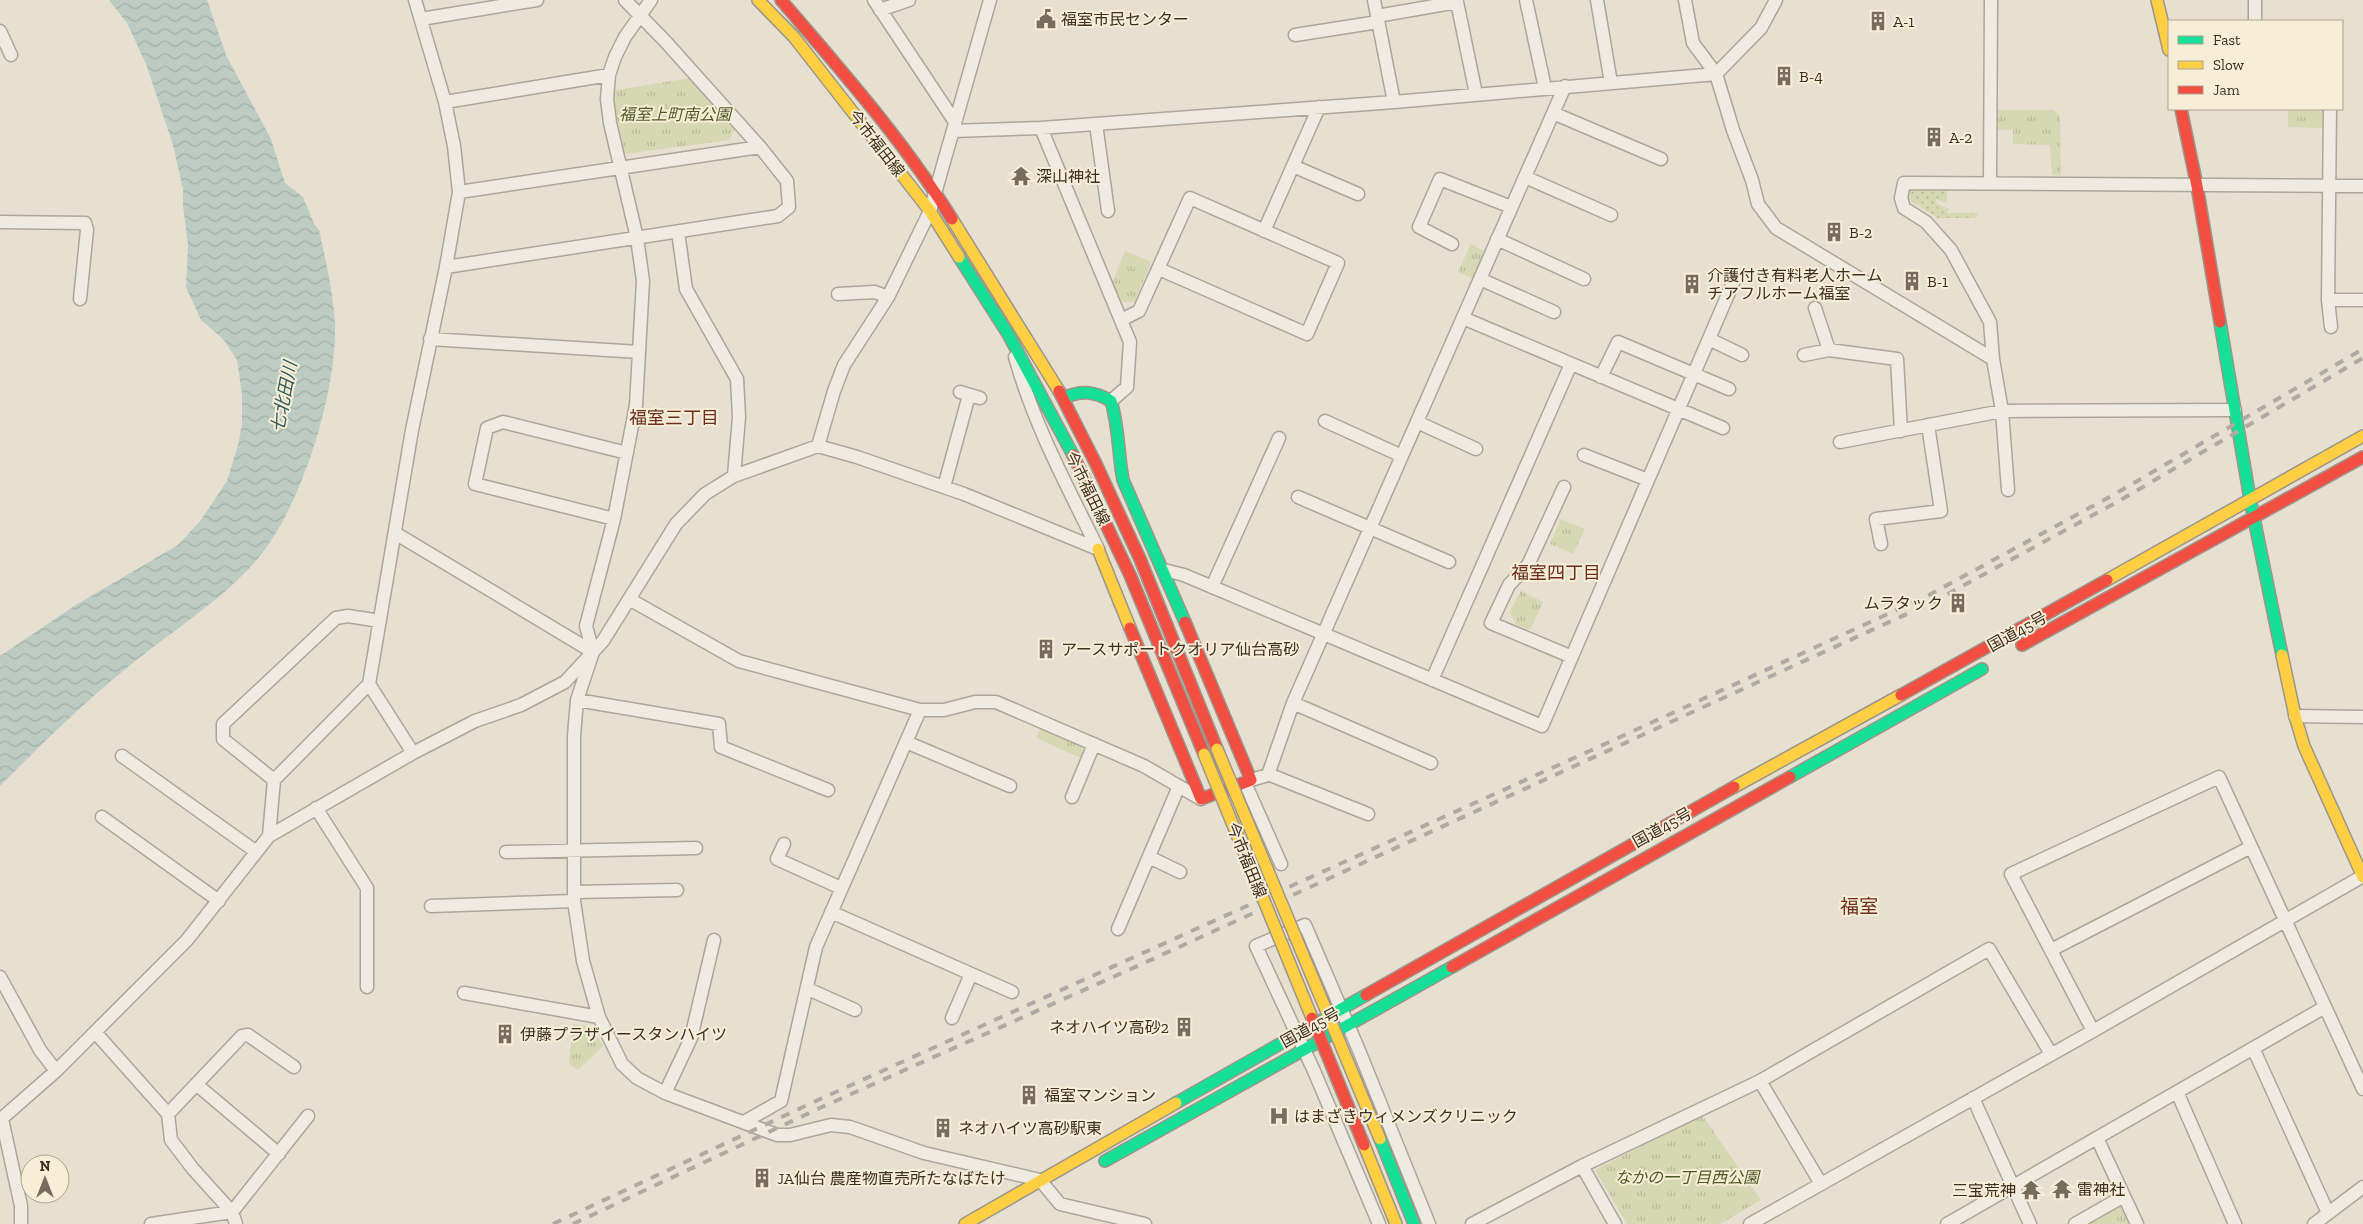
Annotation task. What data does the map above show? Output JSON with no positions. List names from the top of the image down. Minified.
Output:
{"streets":{"main road":["今市福田線","国道45号"]},"districts":["福室三丁目","福室四丁目","福室"],"water":["七北田川"],"parks":["福室上町南公園","なかの一丁目西公園"],"places":{"public building":["福室市民センター"],"building":["A-1","B-4","A-2","B-2","B-1","介護付き有料老人ホーム チアフルホーム福室","ムラタック","アースサポートクオリア仙台高砂","ネオハイツ高砂2","伊藤プラザイースタンハイツ","福室マンション","ネオハイツ高砂駅東","JA仙台 農産物直売所たなばたけ"],"temple":["深山神社","雷神社","三宝荒神"],"hospital":["はまざきウィメンズクリニック"]},"legend":["Fast","Slow","Jam"],"north":"top"}
